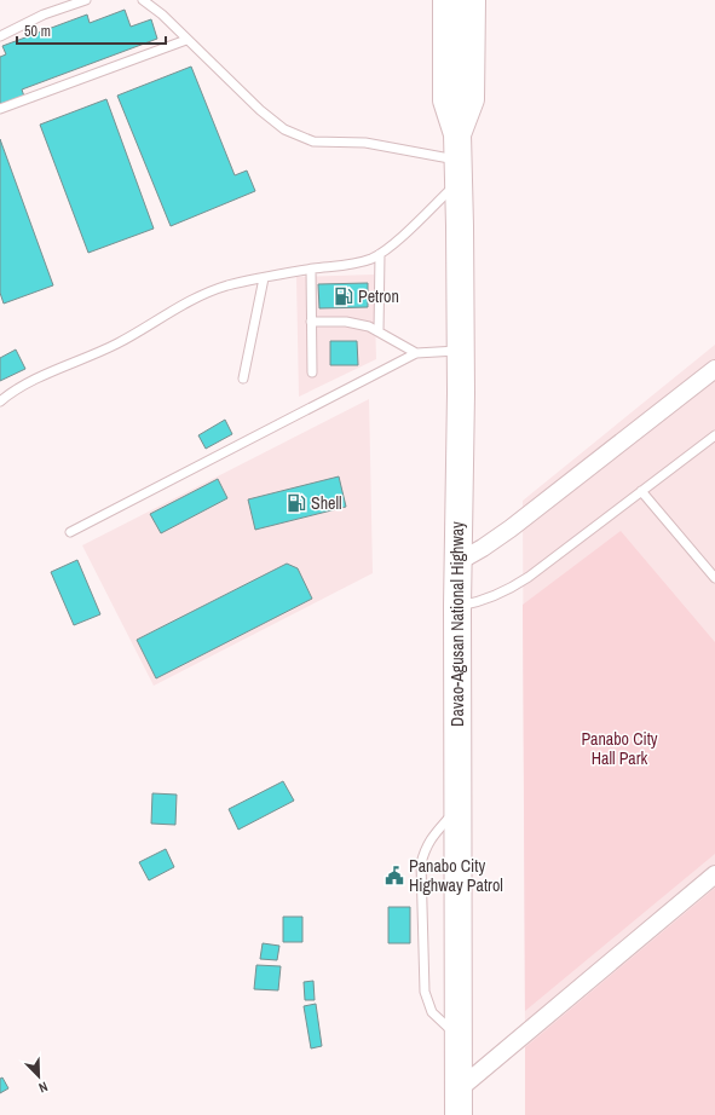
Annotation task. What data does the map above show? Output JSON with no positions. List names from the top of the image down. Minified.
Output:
{"streets":{"highway":["Davao-Agusan National Highway"]},"parks":["Panabo City Hall Park"],"places":{"fuel station":["Petron","Shell"],"public building":["Panabo City Highway Patrol"]},"scale_bar":"50 m","north":"bottom right"}
